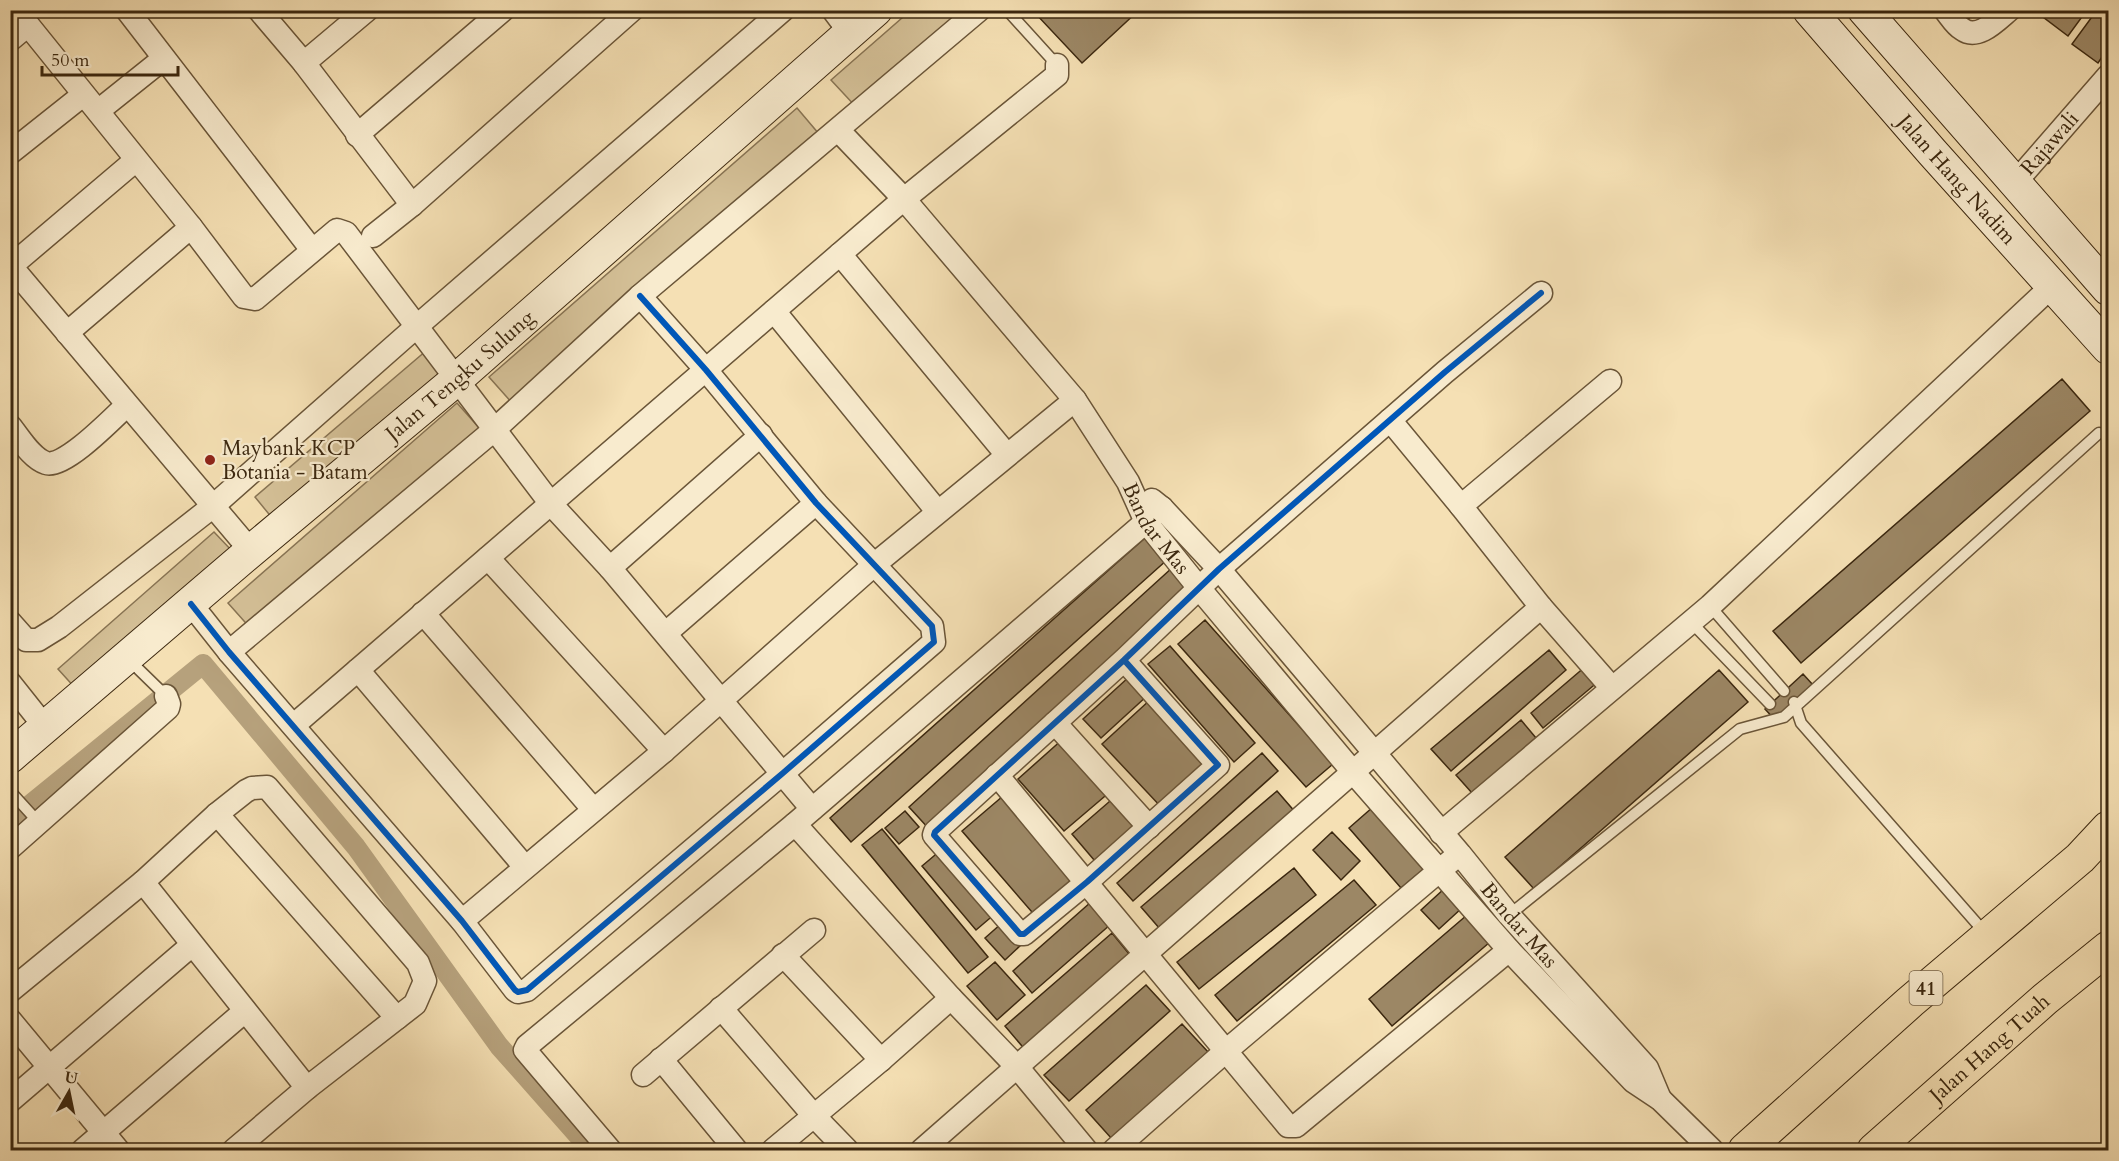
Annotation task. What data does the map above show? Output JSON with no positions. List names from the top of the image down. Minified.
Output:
{"streets":{"highway":["41","Jalan Hang Tuah"],"street":["Rajawali","Jalan Hang Nadim","Jalan Tengku Sulung","Bandar Mas"]},"crossings":[["Rajawali","Jalan Hang Nadim"]],"places":["Maybank KCP Botania - Batam"],"scale_bar":"50 m","north":"top"}
